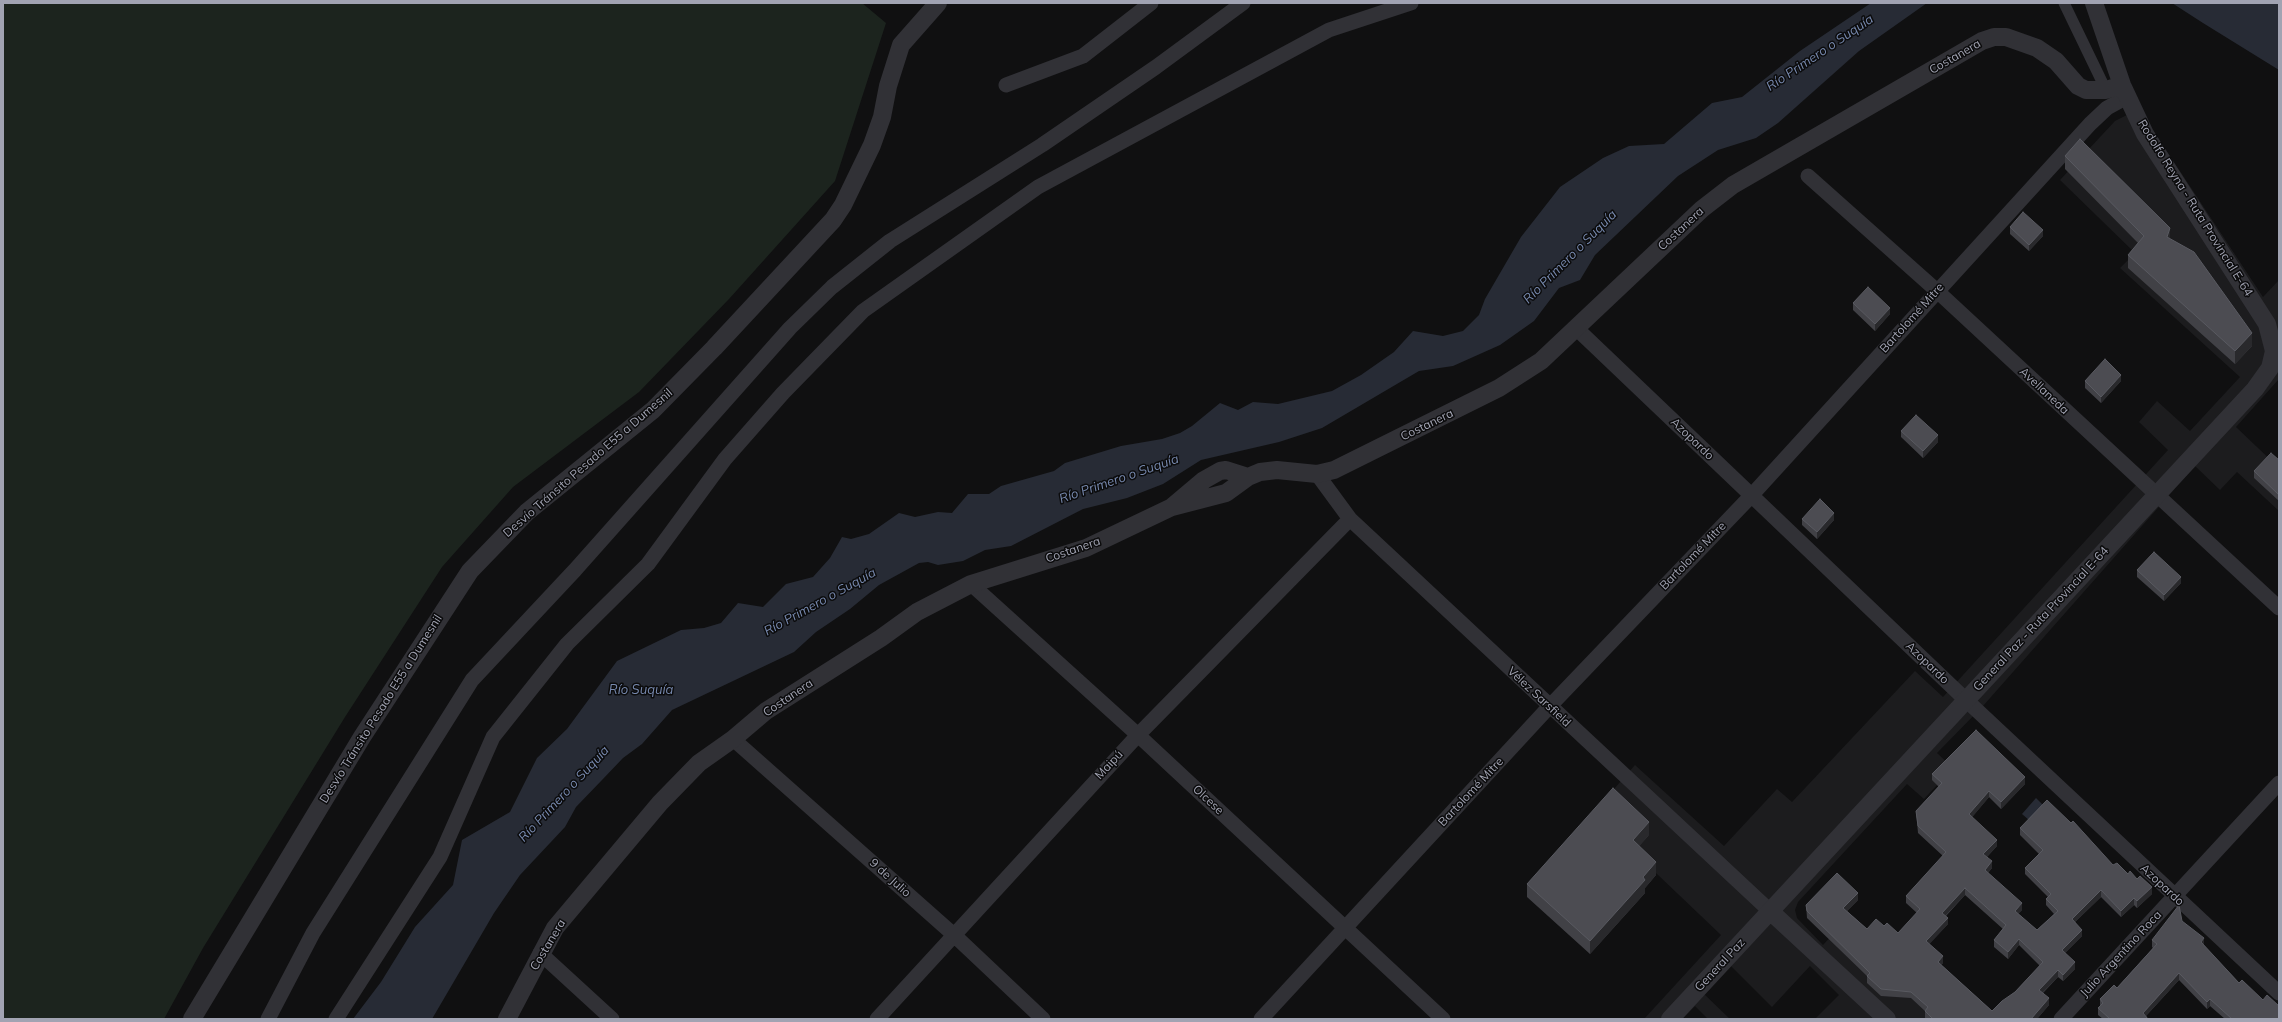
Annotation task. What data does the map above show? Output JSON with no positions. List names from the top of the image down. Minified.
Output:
{"streets":{"street":["Costanera","Rodolfo Reyna - Ruta Provincial E-64","Bartolomé Mitre","Avellaneda","Azopardo","Desvío Tránsito Pesado E55 a Dumesnil","General Paz - Ruta Provincial E-64","Vélez Sarsfield","Maipú","Olcese","9 de Julio","Julio Argentino Roca","General Paz"]},"crossings":[["Costanera","Rodolfo Reyna - Ruta Provincial E-64"],["Costanera","Bartolomé Mitre"],["Costanera","Azopardo"],["Costanera","Vélez Sarsfield"],["Costanera","Olcese"],["Costanera","9 de Julio"],["Rodolfo Reyna - Ruta Provincial E-64","Bartolomé Mitre"],["Rodolfo Reyna - Ruta Provincial E-64","General Paz - Ruta Provincial E-64"],["Bartolomé Mitre","Avellaneda"],["Bartolomé Mitre","Azopardo"],["Bartolomé Mitre","Vélez Sarsfield"],["Bartolomé Mitre","Olcese"],["Avellaneda","General Paz - Ruta Provincial E-64"],["Azopardo","General Paz - Ruta Provincial E-64"],["Azopardo","Julio Argentino Roca"],["General Paz - Ruta Provincial E-64","Vélez Sarsfield"],["General Paz - Ruta Provincial E-64","General Paz"],["Vélez Sarsfield","Maipú"],["Vélez Sarsfield","General Paz"],["Maipú","Olcese"],["Maipú","9 de Julio"]],"water":["Río Primero o Suquía","Río Suquía"]}
